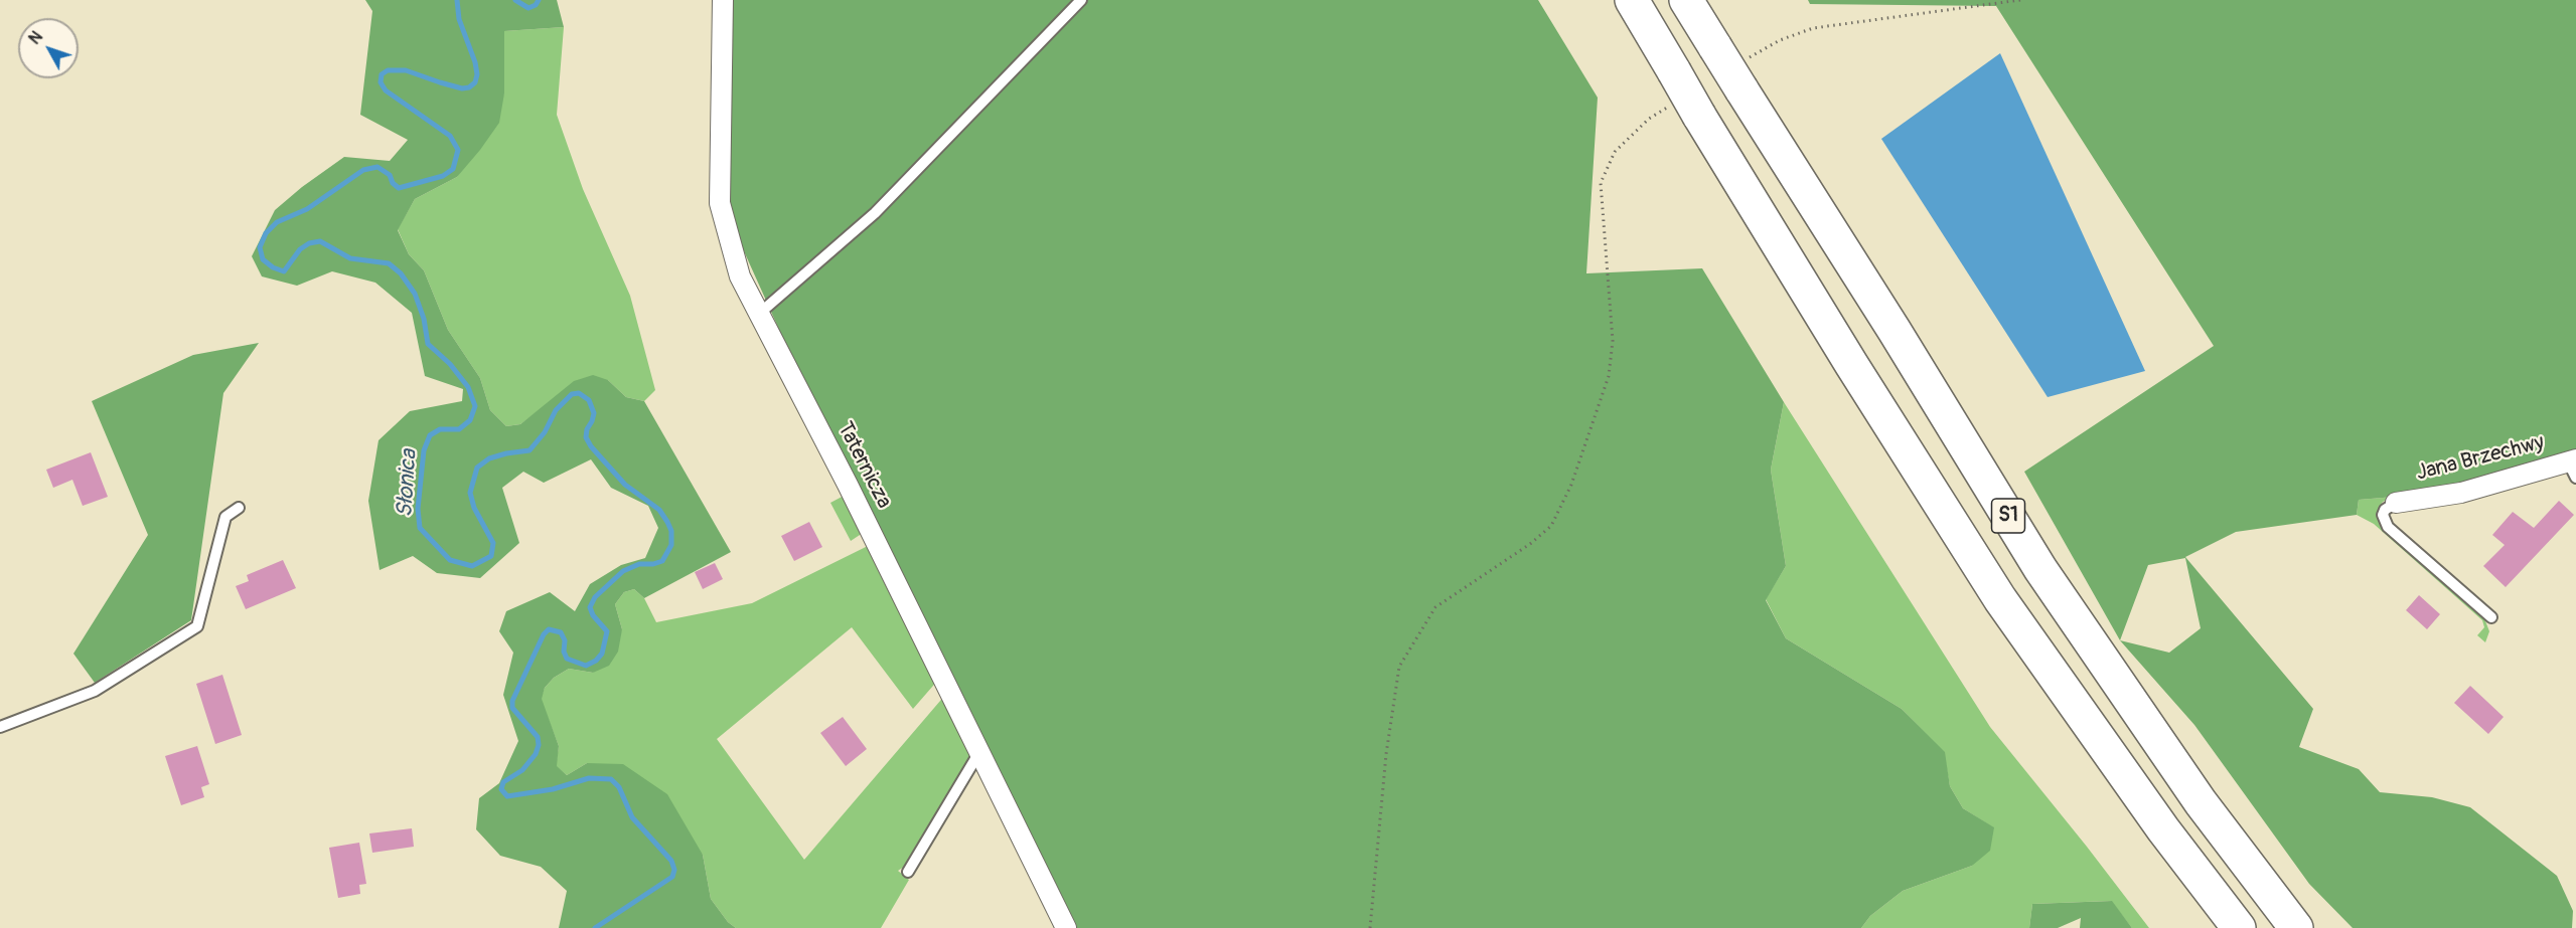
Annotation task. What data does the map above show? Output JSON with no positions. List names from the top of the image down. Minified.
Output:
{"streets":{"highway":["S1"],"street":["Jana Brzechwy","Taternicza"]},"water":["Słonica"],"north":"top left"}
